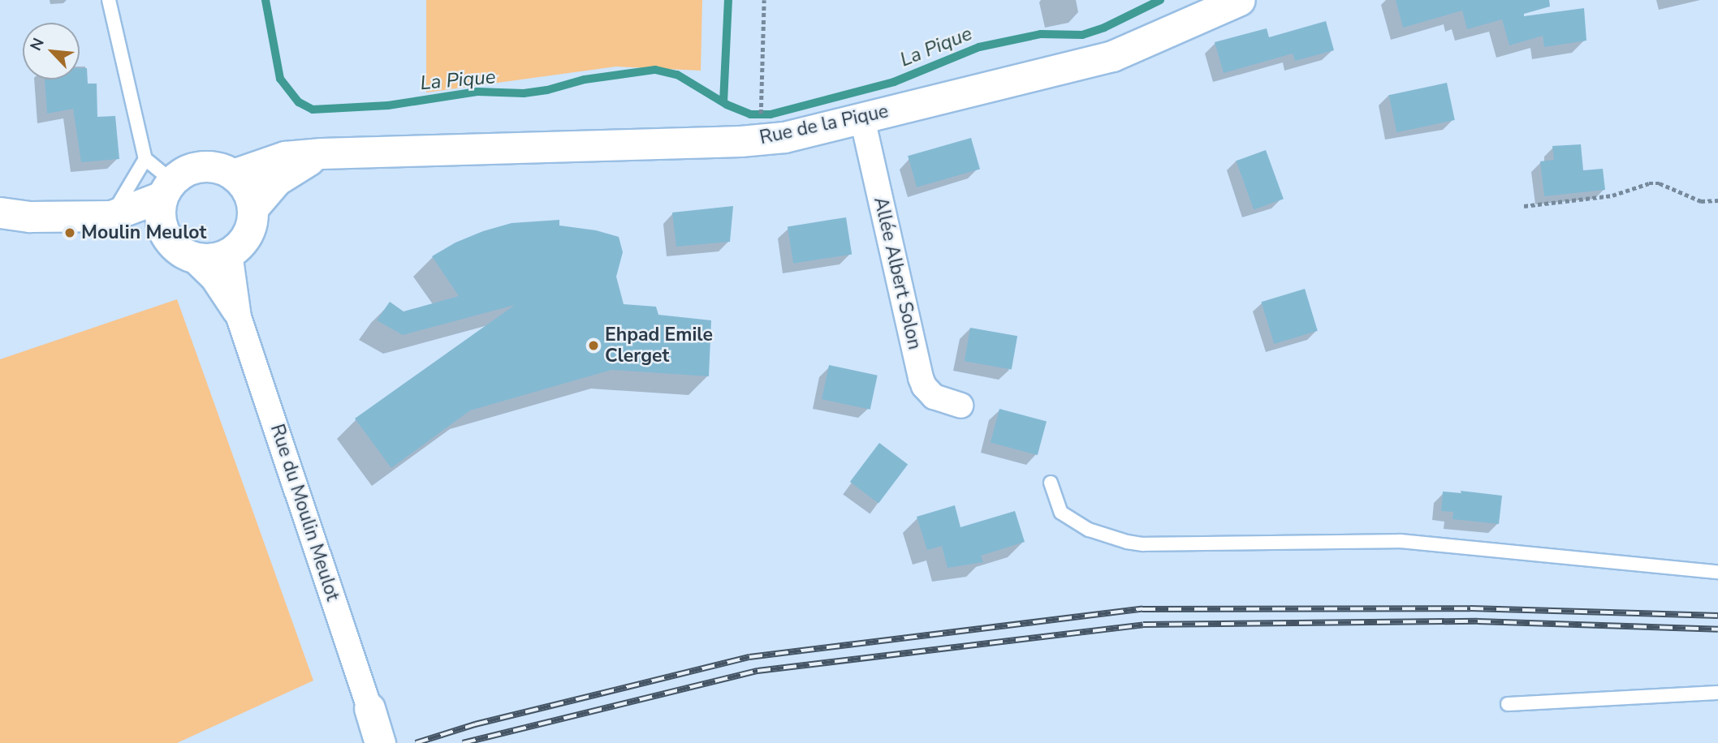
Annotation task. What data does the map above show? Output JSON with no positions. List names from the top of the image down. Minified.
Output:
{"streets":{"street":["Rue de la Pique","Allée Albert Solon","Rue du Moulin Meulot"]},"crossings":[["Rue de la Pique","Allée Albert Solon"],["Rue de la Pique","Rue du Moulin Meulot"]],"water":["La Pique"],"places":["Moulin Meulot","Ehpad Emile Clerget"],"north":"top left"}
